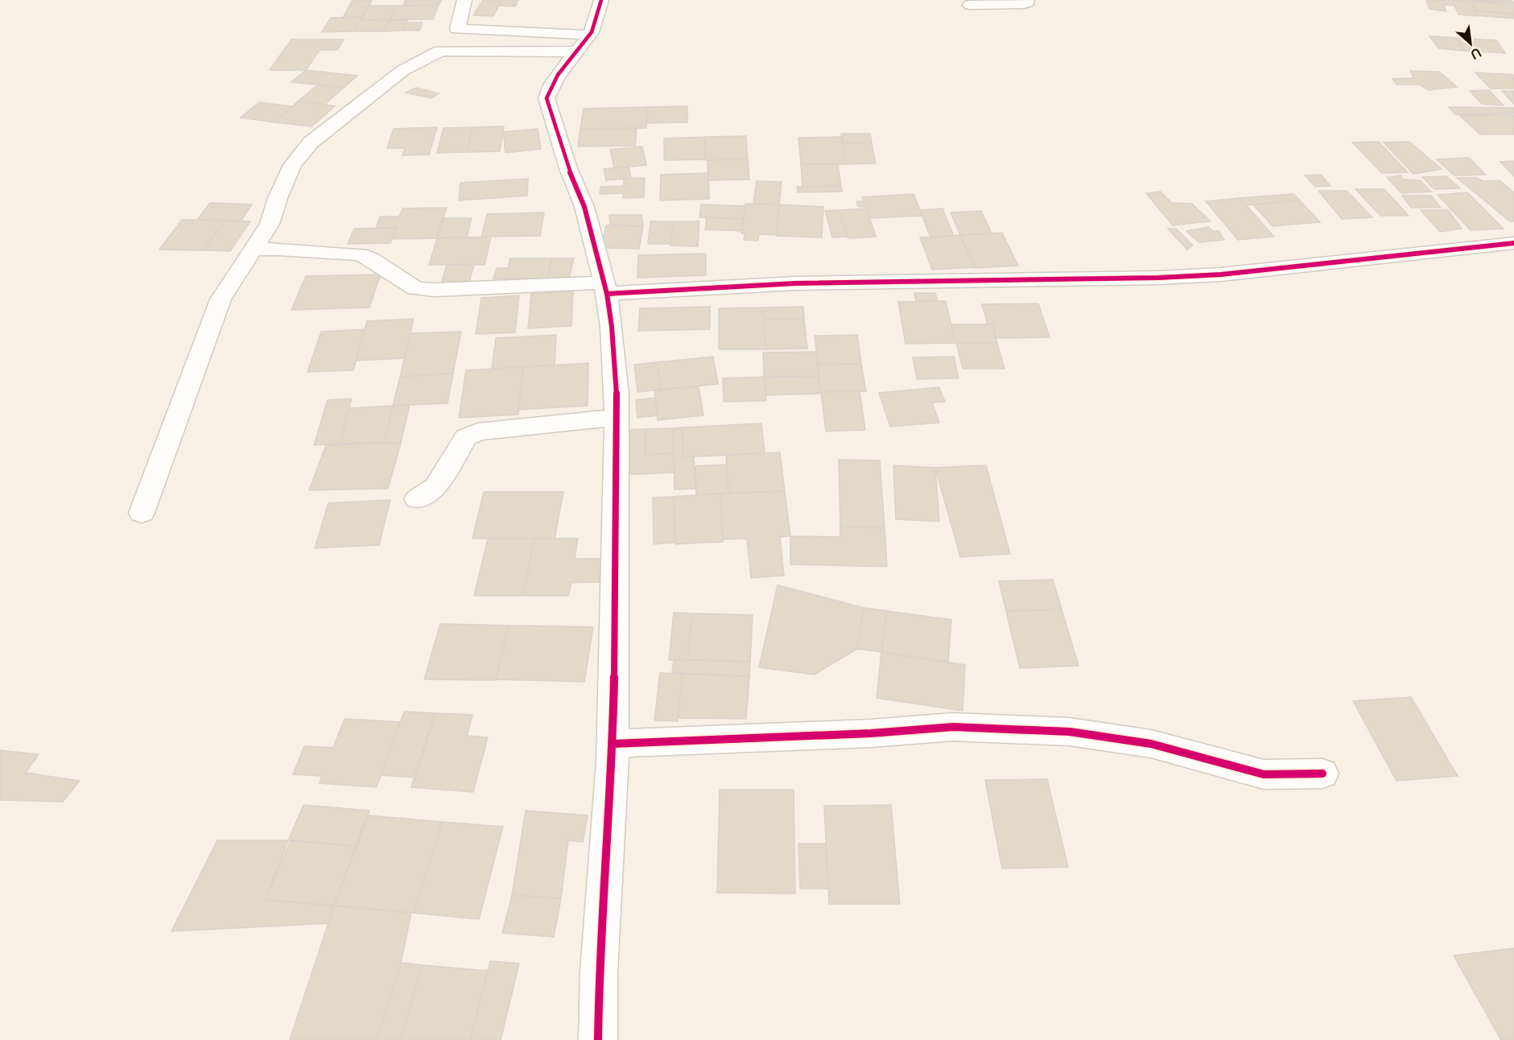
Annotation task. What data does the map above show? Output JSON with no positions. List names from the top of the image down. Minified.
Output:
{"north":"bottom right"}
